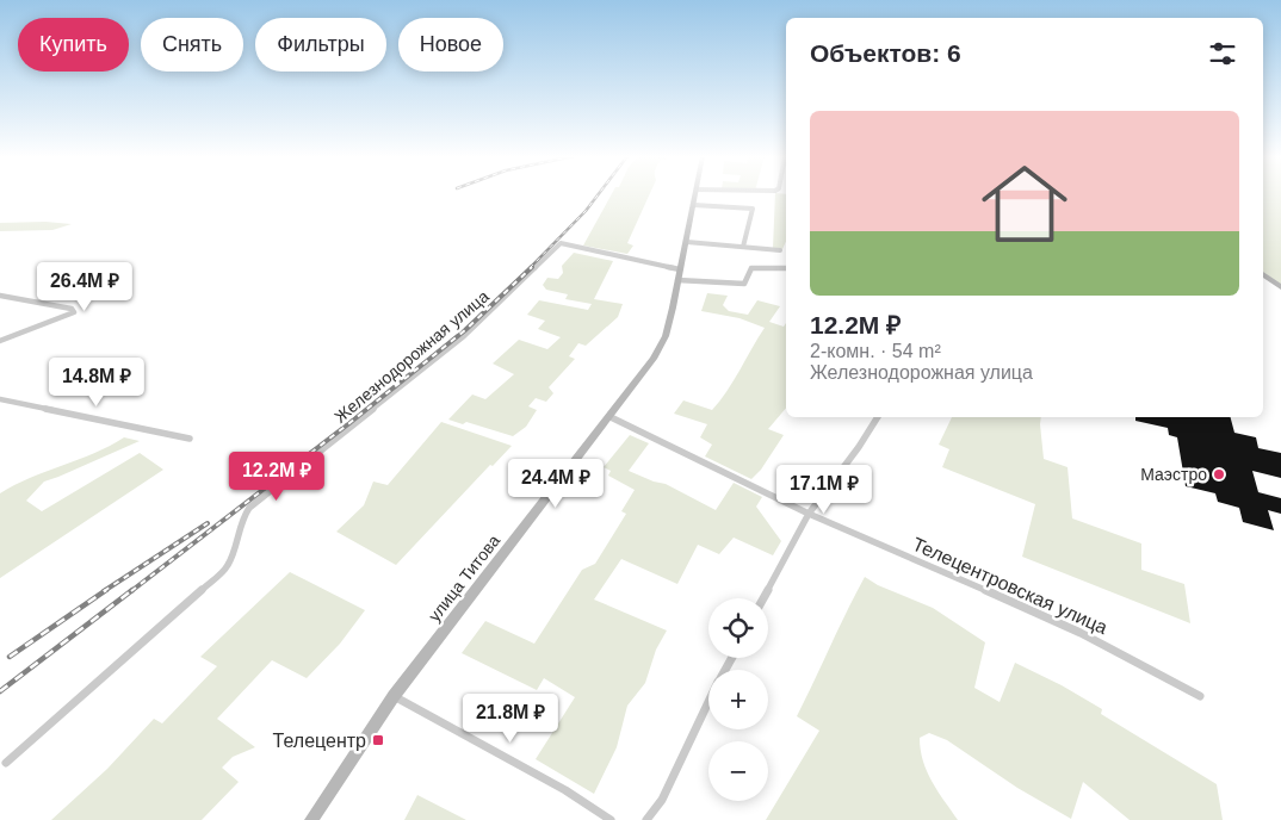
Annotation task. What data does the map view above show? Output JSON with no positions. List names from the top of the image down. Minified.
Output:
{"streets":{"main road":["улица Титова"],"street":["Железнодорожная улица","Телецентровская улица"]},"crossings":[["Железнодорожная улица","улица Титова"],["улица Титова","Телецентровская улица"]],"places":{"other":["Маэстро"],"transit":["Телецентр"]},"page":{"chip":["Купить","Снять","Фильтры","Новое"],"heading":"Объектов: 6","list":[{"name":"12.2M ₽","note":"2-комн. · 54 m² · Железнодорожная улица"}],"price":["26.4M ₽","14.8M ₽","12.2M ₽","24.4M ₽","17.1M ₽","21.8M ₽"],"map_buttons":["+","−"]}}
